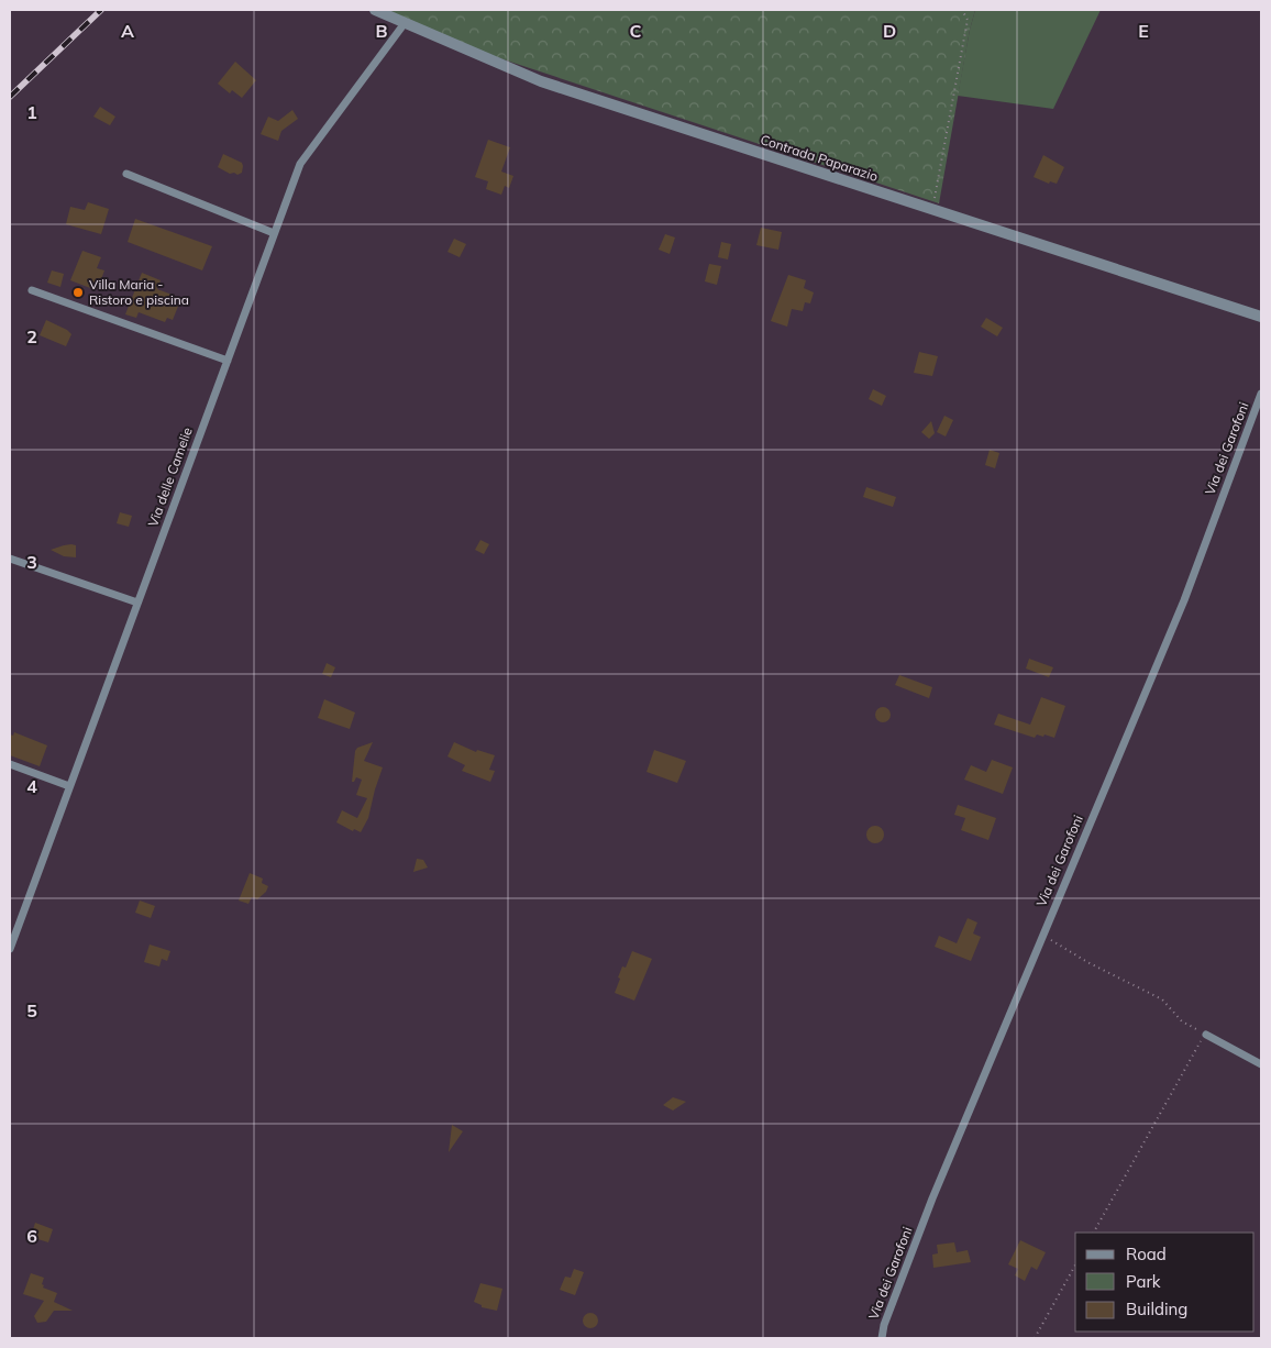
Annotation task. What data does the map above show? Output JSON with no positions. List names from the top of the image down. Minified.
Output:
{"streets":{"street":["Contrada Paparazio"],"lane":["Via dei Garofoni","Via delle Camelie"]},"crossings":[["Contrada Paparazio","Via delle Camelie"]],"places":["Villa Maria - Ristoro e piscina"],"legend":["Road","Park","Building"],"grid":{"columns":["A","B","C","D","E"],"rows":["1","2","3","4","5","6"]}}
